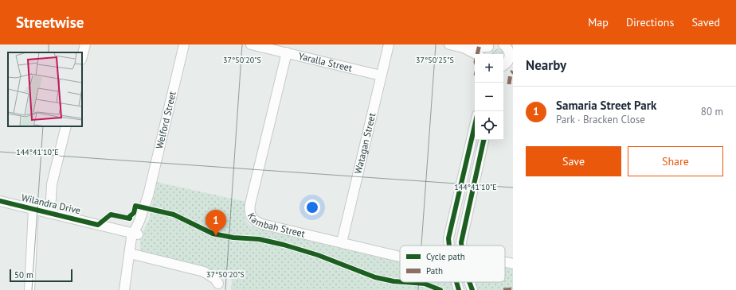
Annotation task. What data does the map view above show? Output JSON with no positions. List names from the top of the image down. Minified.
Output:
{"streets":{"street":["Yaralla Street","Welford Street","Watagan Street","Wilandra Drive","Kambah Street"]},"crossings":[["Yaralla Street","Watagan Street"],["Yaralla Street","Kambah Street"],["Welford Street","Wilandra Drive"],["Watagan Street","Kambah Street"]],"legend":["Cycle path","Path"],"scale_bar":"50 m","page":{"header":"Streetwise","nav":["Map","Directions","Saved"],"heading":"Nearby","map_buttons":["+","−"],"list":[{"mark":"1","name":"Samaria Street Park","note":"Park · Bracken Close","value":"80 m"}],"buttons":["Save","Share"],"pins":"1","scale":"50 m"},"coordinates":["37°50'20\"S","37°50'25\"S","144°41'10\"E"]}
